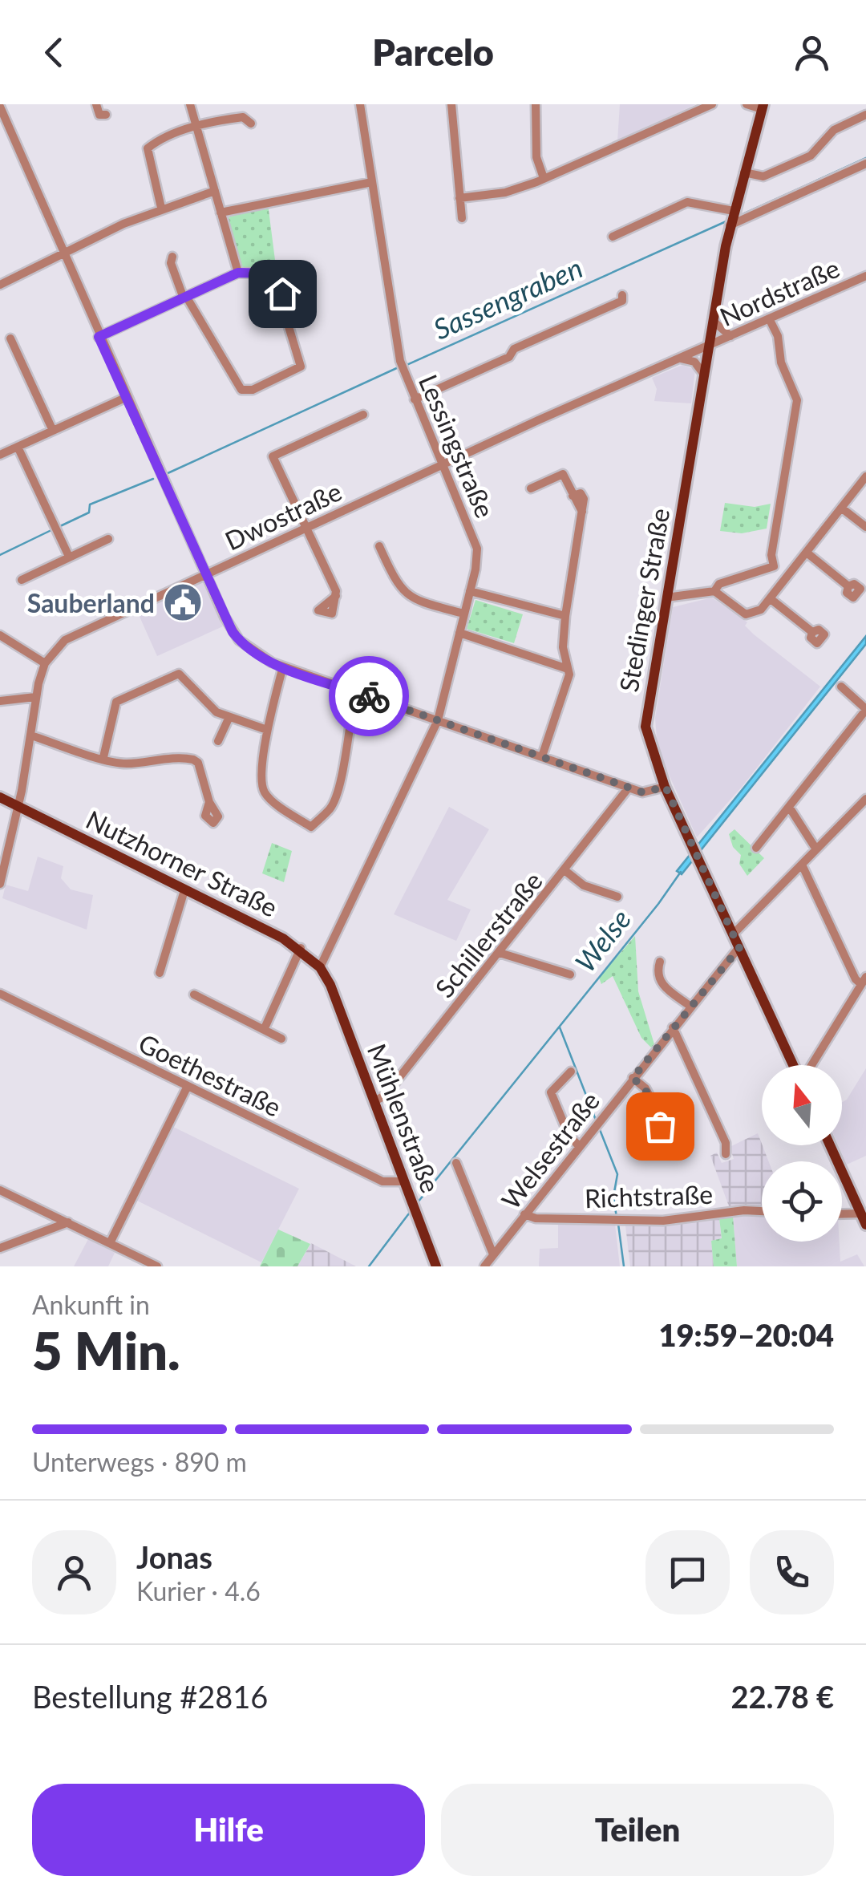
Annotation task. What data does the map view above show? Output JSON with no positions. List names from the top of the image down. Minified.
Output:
{"streets":{"main road":["Stedinger Straße","Nutzhorner Straße","Mühlenstraße"],"street":["Nordstraße","Lessingstraße","Dwostraße","Schillerstraße","Goethestraße","Welsestraße","Richtstraße"]},"crossings":[["Nordstraße","Dwostraße"],["Nordstraße","Stedinger Straße"],["Lessingstraße","Dwostraße"],["Lessingstraße","Nutzhorner Straße"],["Dwostraße","Stedinger Straße"],["Dwostraße","Nutzhorner Straße"],["Stedinger Straße","Welsestraße"],["Nutzhorner Straße","Mühlenstraße"],["Schillerstraße","Mühlenstraße"],["Goethestraße","Mühlenstraße"],["Welsestraße","Richtstraße"]],"water":["Sassengraben","Welse"],"places":{"public building":["Sauberland"]},"north":"top","page":{"header":"Parcelo","heading":["5 Min.","Ankunft in","19:59–20:04"],"panel":["Jonas","Kurier · 4.6","Bestellung #2816","22.78 €"],"bar":"Unterwegs · 890 m","buttons":["Hilfe","Teilen"]}}
